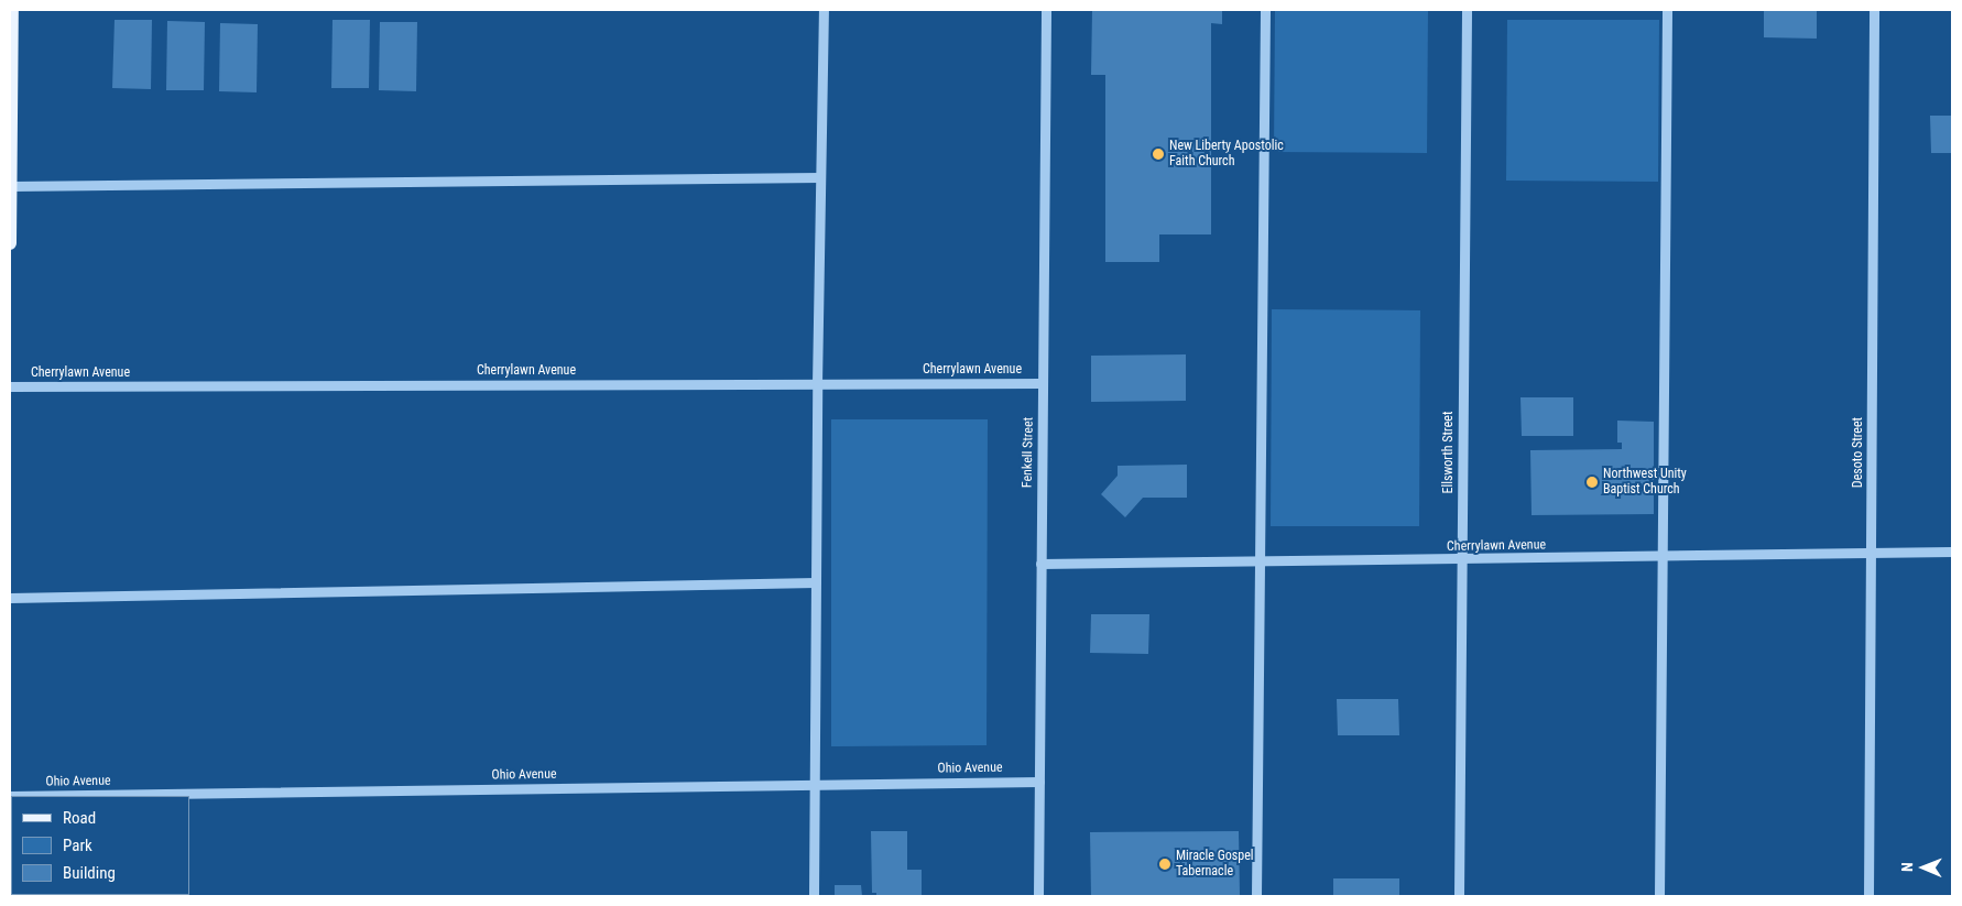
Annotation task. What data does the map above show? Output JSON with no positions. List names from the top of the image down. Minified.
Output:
{"streets":{"street":["Cherrylawn Avenue","Fenkell Street","Ellsworth Street","Desoto Street","Ohio Avenue"]},"crossings":[["Cherrylawn Avenue","Fenkell Street"],["Cherrylawn Avenue","Ellsworth Street"],["Cherrylawn Avenue","Desoto Street"],["Fenkell Street","Ohio Avenue"]],"places":["New Liberty Apostolic Faith Church","Northwest Unity Baptist Church","Miracle Gospel Tabernacle"],"legend":["Road","Park","Building"],"north":"left"}
